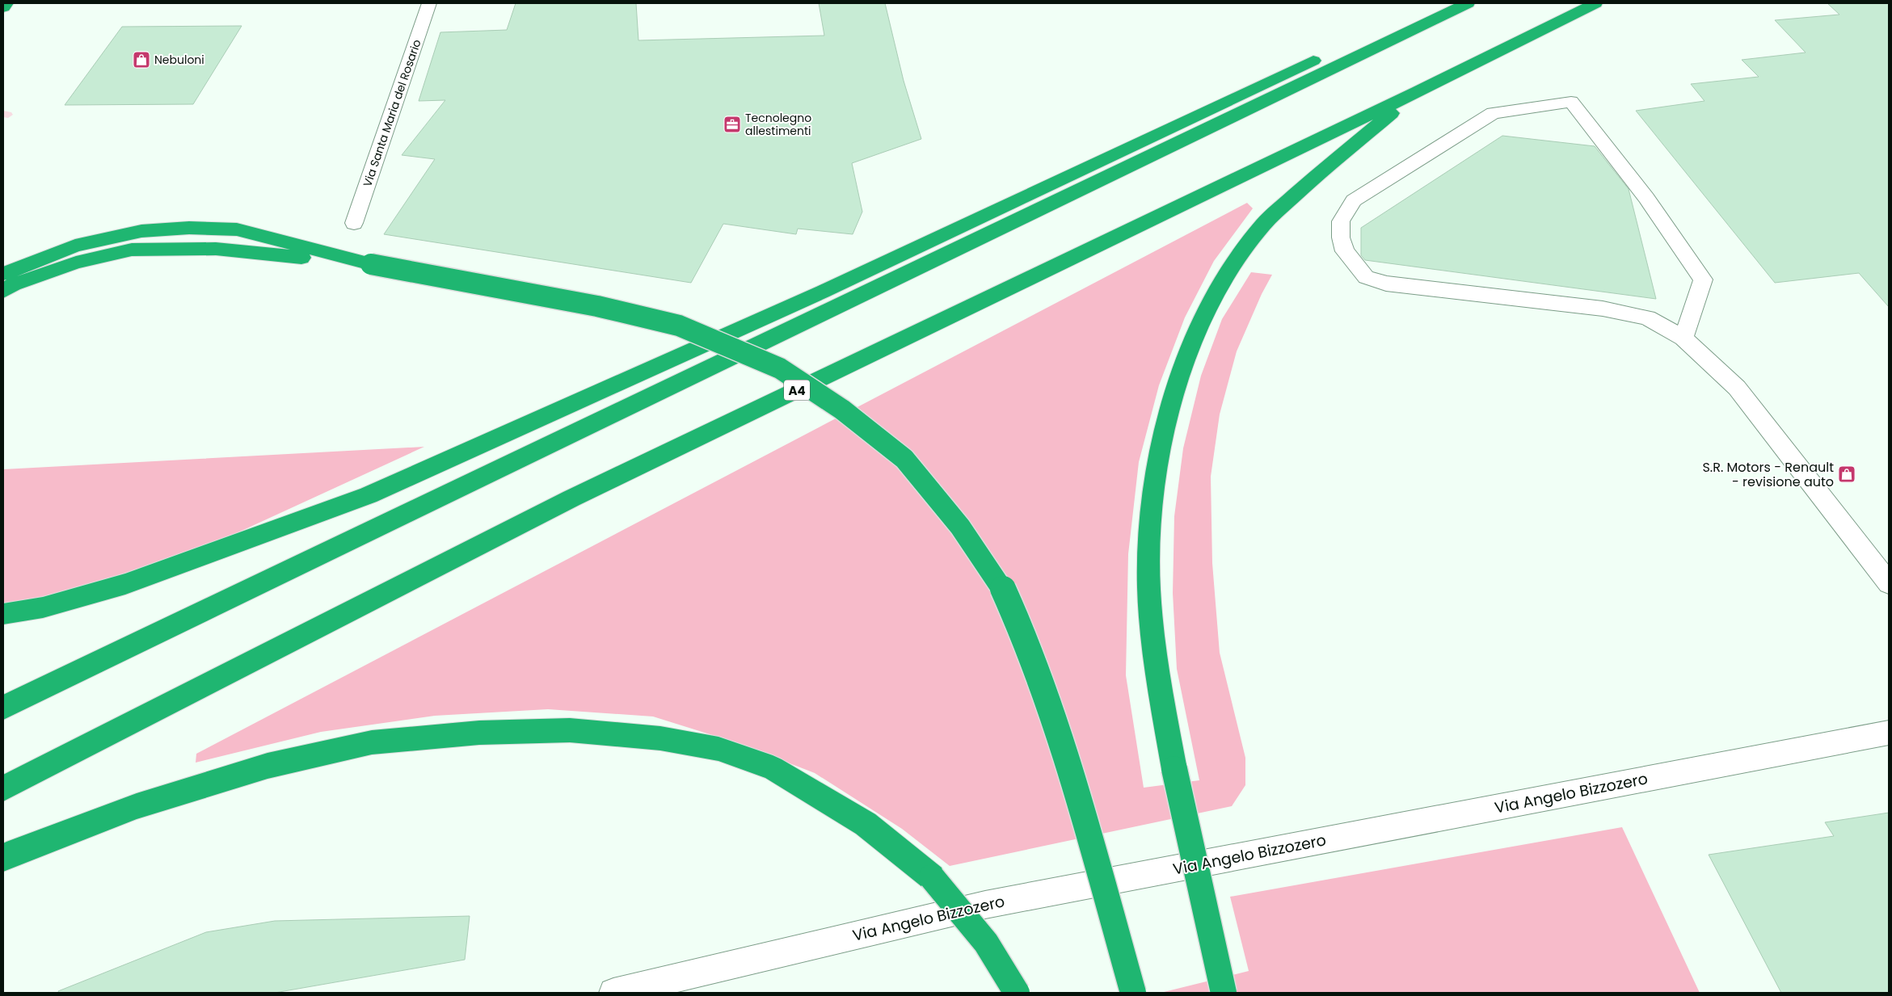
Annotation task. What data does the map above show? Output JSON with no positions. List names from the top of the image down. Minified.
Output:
{"streets":{"highway":["A4"],"street":["Via Santa Maria del Rosario","Via Angelo Bizzozero"]},"places":{"shop":["Nebuloni","S.R. Motors - Renault - revisione auto"],"office":["Tecnolegno allestimenti"]}}
